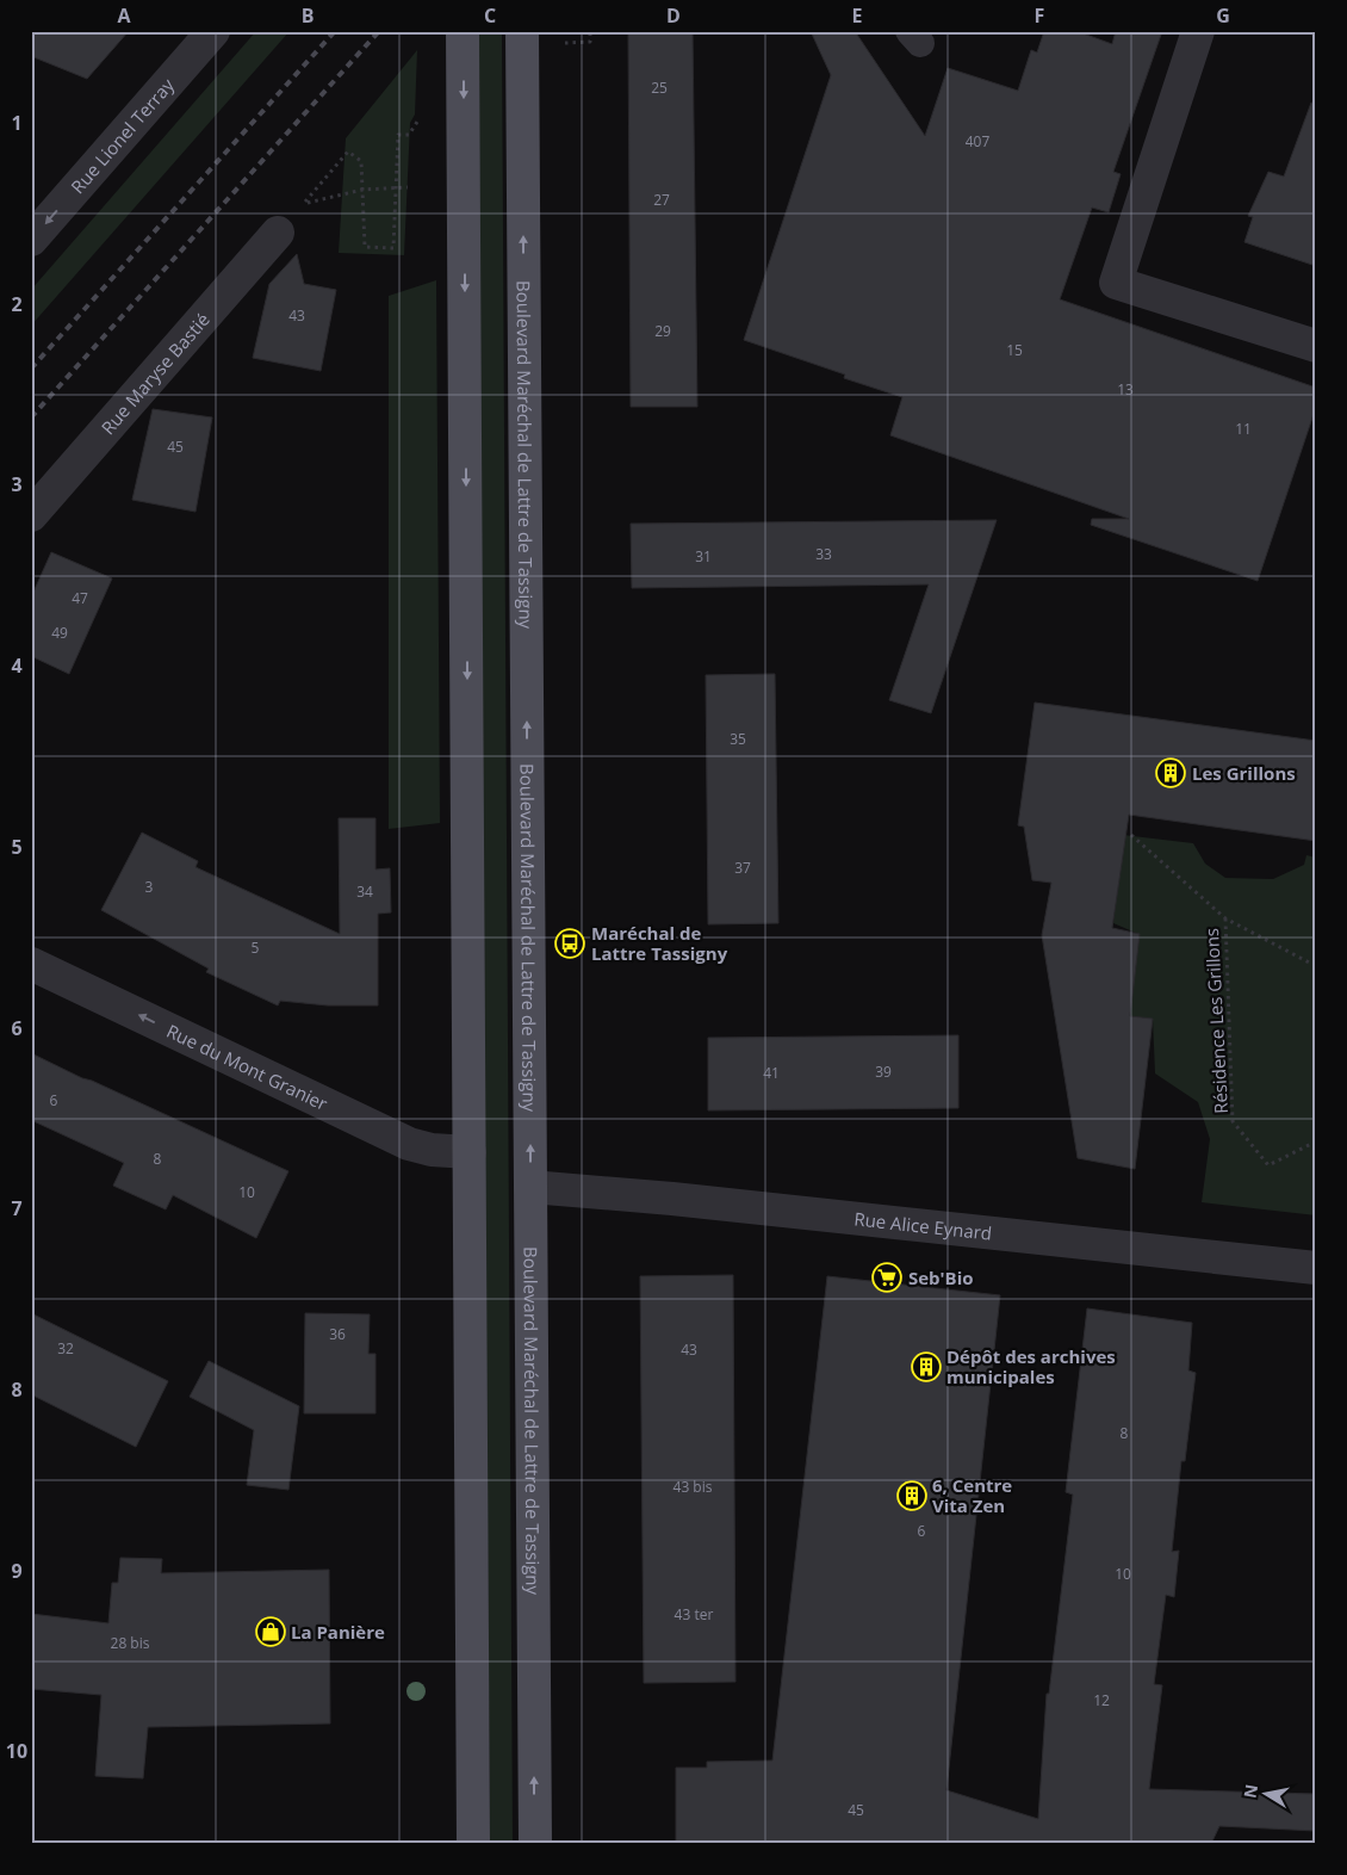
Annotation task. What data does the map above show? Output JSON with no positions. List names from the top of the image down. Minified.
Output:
{"streets":{"main road":["Boulevard Maréchal de Lattre de Tassigny"],"street":["Rue Lionel Terray","Rue Maryse Bastié","Rue du Mont Granier","Rue Alice Eynard"],"path":["Résidence Les Grillons"]},"crossings":[["Boulevard Maréchal de Lattre de Tassigny","Rue Alice Eynard"]],"one_way":["Rue Lionel Terray","Rue du Mont Granier"],"places":{"building":["Les Grillons","Dépôt des archives municipales","6, Centre Vita Zen"],"bus stop":["Maréchal de Lattre Tassigny"],"supermarket":["Seb'Bio"],"shop":["La Panière"]},"house_numbers":["25","407","27","43","29","15","13","11","45","33","31","47","49","35","37","3","34","5","39","41","6","8","10","36","32","43","8","43 bis","6","10","43 ter","28 bis","12","45"],"north":"left","grid":{"columns":["A","B","C","D","E","F","G"],"rows":["1","2","3","4","5","6","7","8","9","10"]}}
